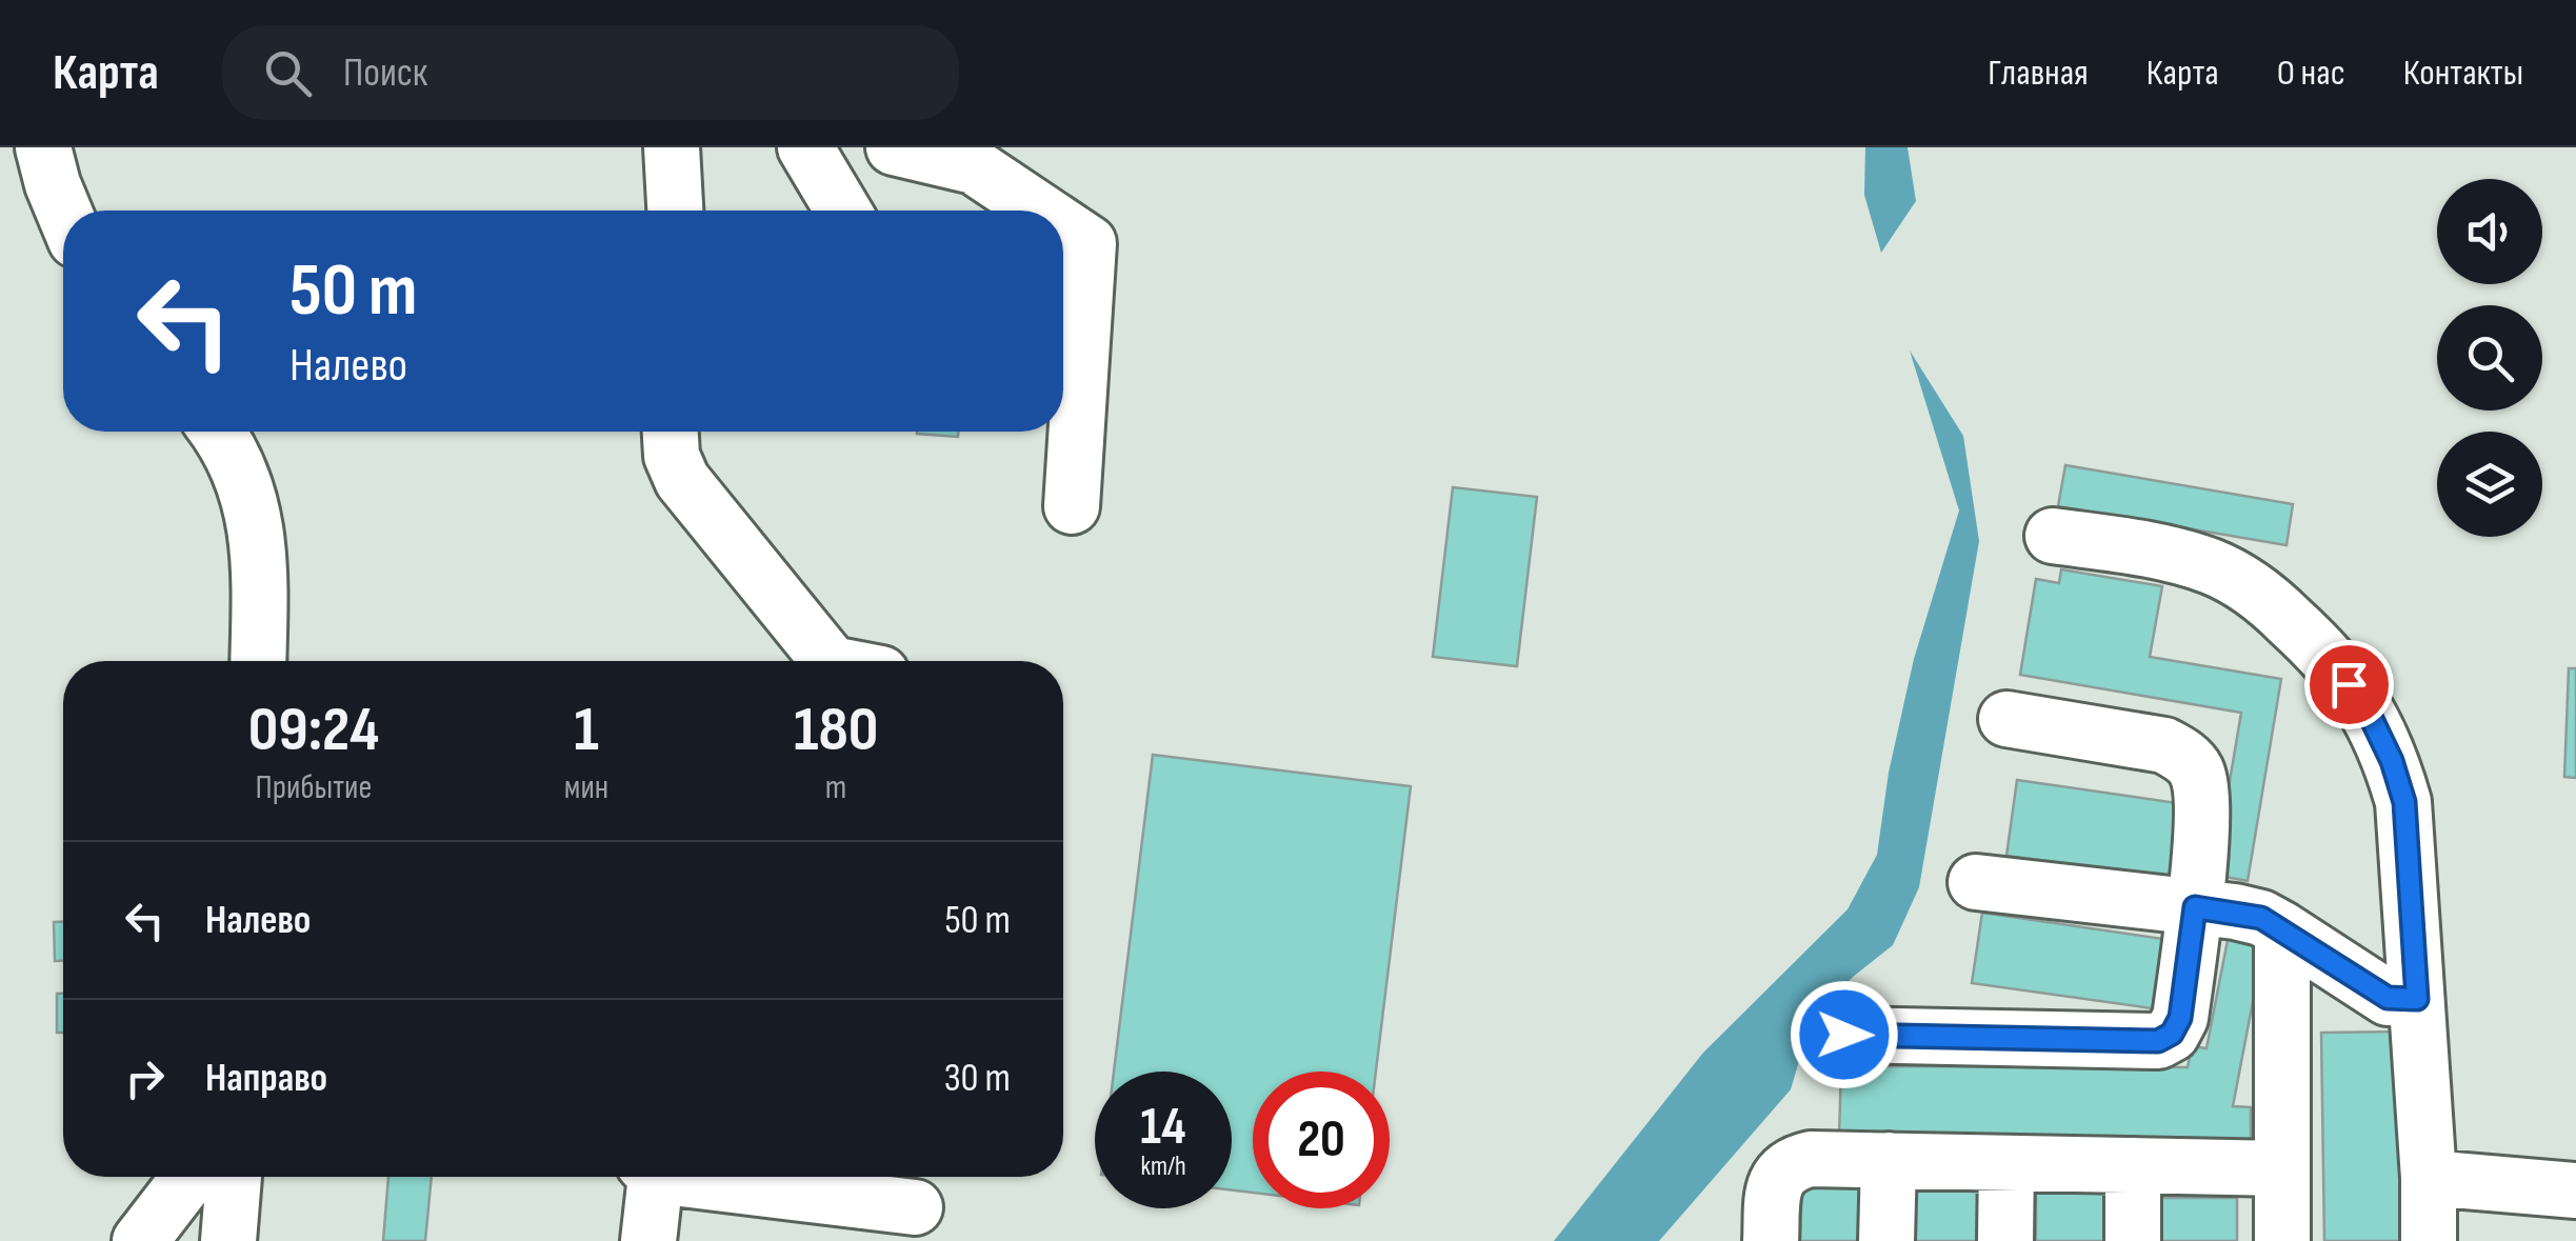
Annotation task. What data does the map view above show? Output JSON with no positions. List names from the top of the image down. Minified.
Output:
{"page":{"header":"Карта","search":"Поиск","nav":["Главная","Карта","О нас","Контакты"],"turn":["50 m","Налево"],"eta":["09:24","Прибытие","1","мин","180","m"],"list":[{"name":"Налево","value":"50 m"},{"name":"Направо","value":"30 m"}],"speed":"14 km/h","limit":"20"}}
